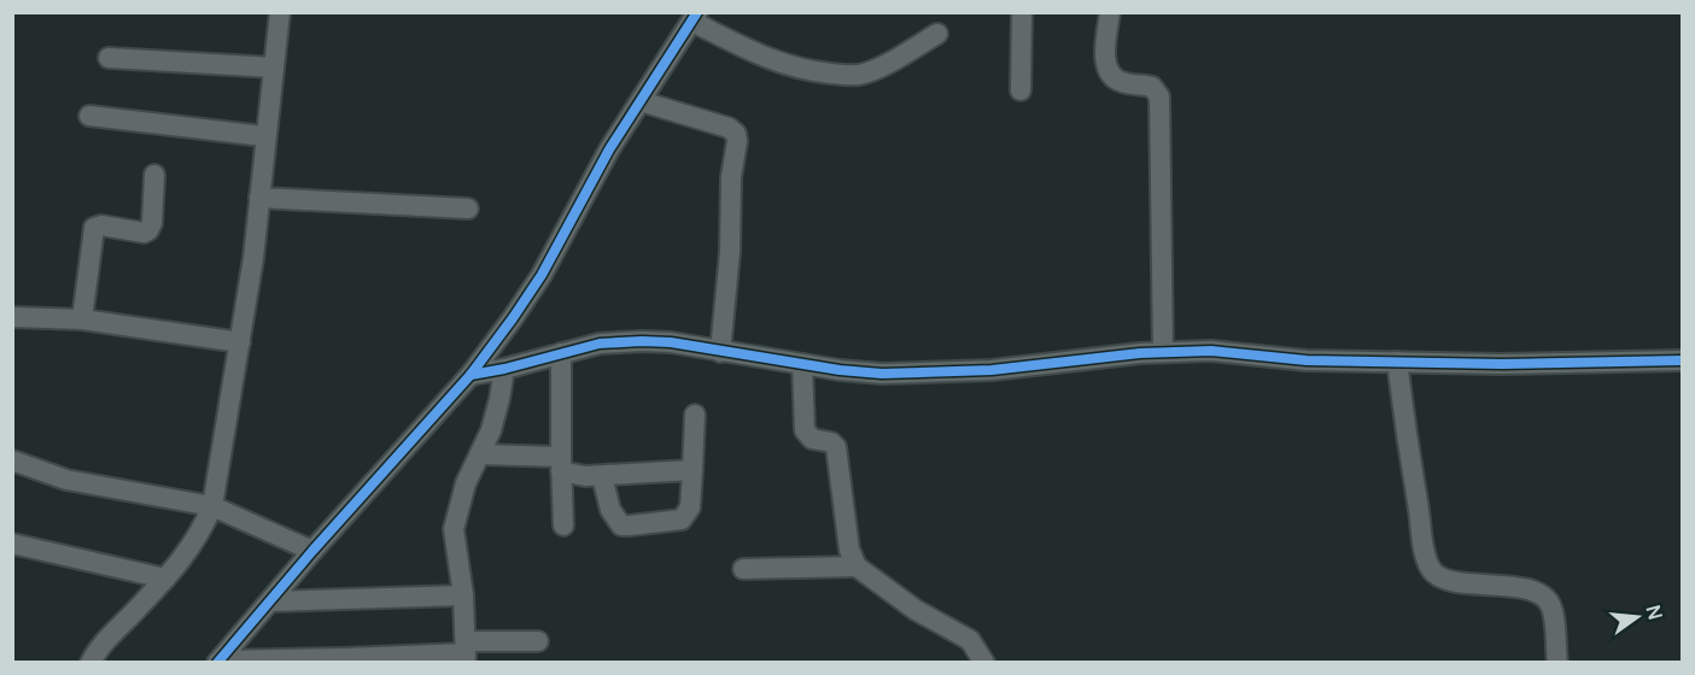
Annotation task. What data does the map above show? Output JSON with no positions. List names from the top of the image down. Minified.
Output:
{"north":"right"}
